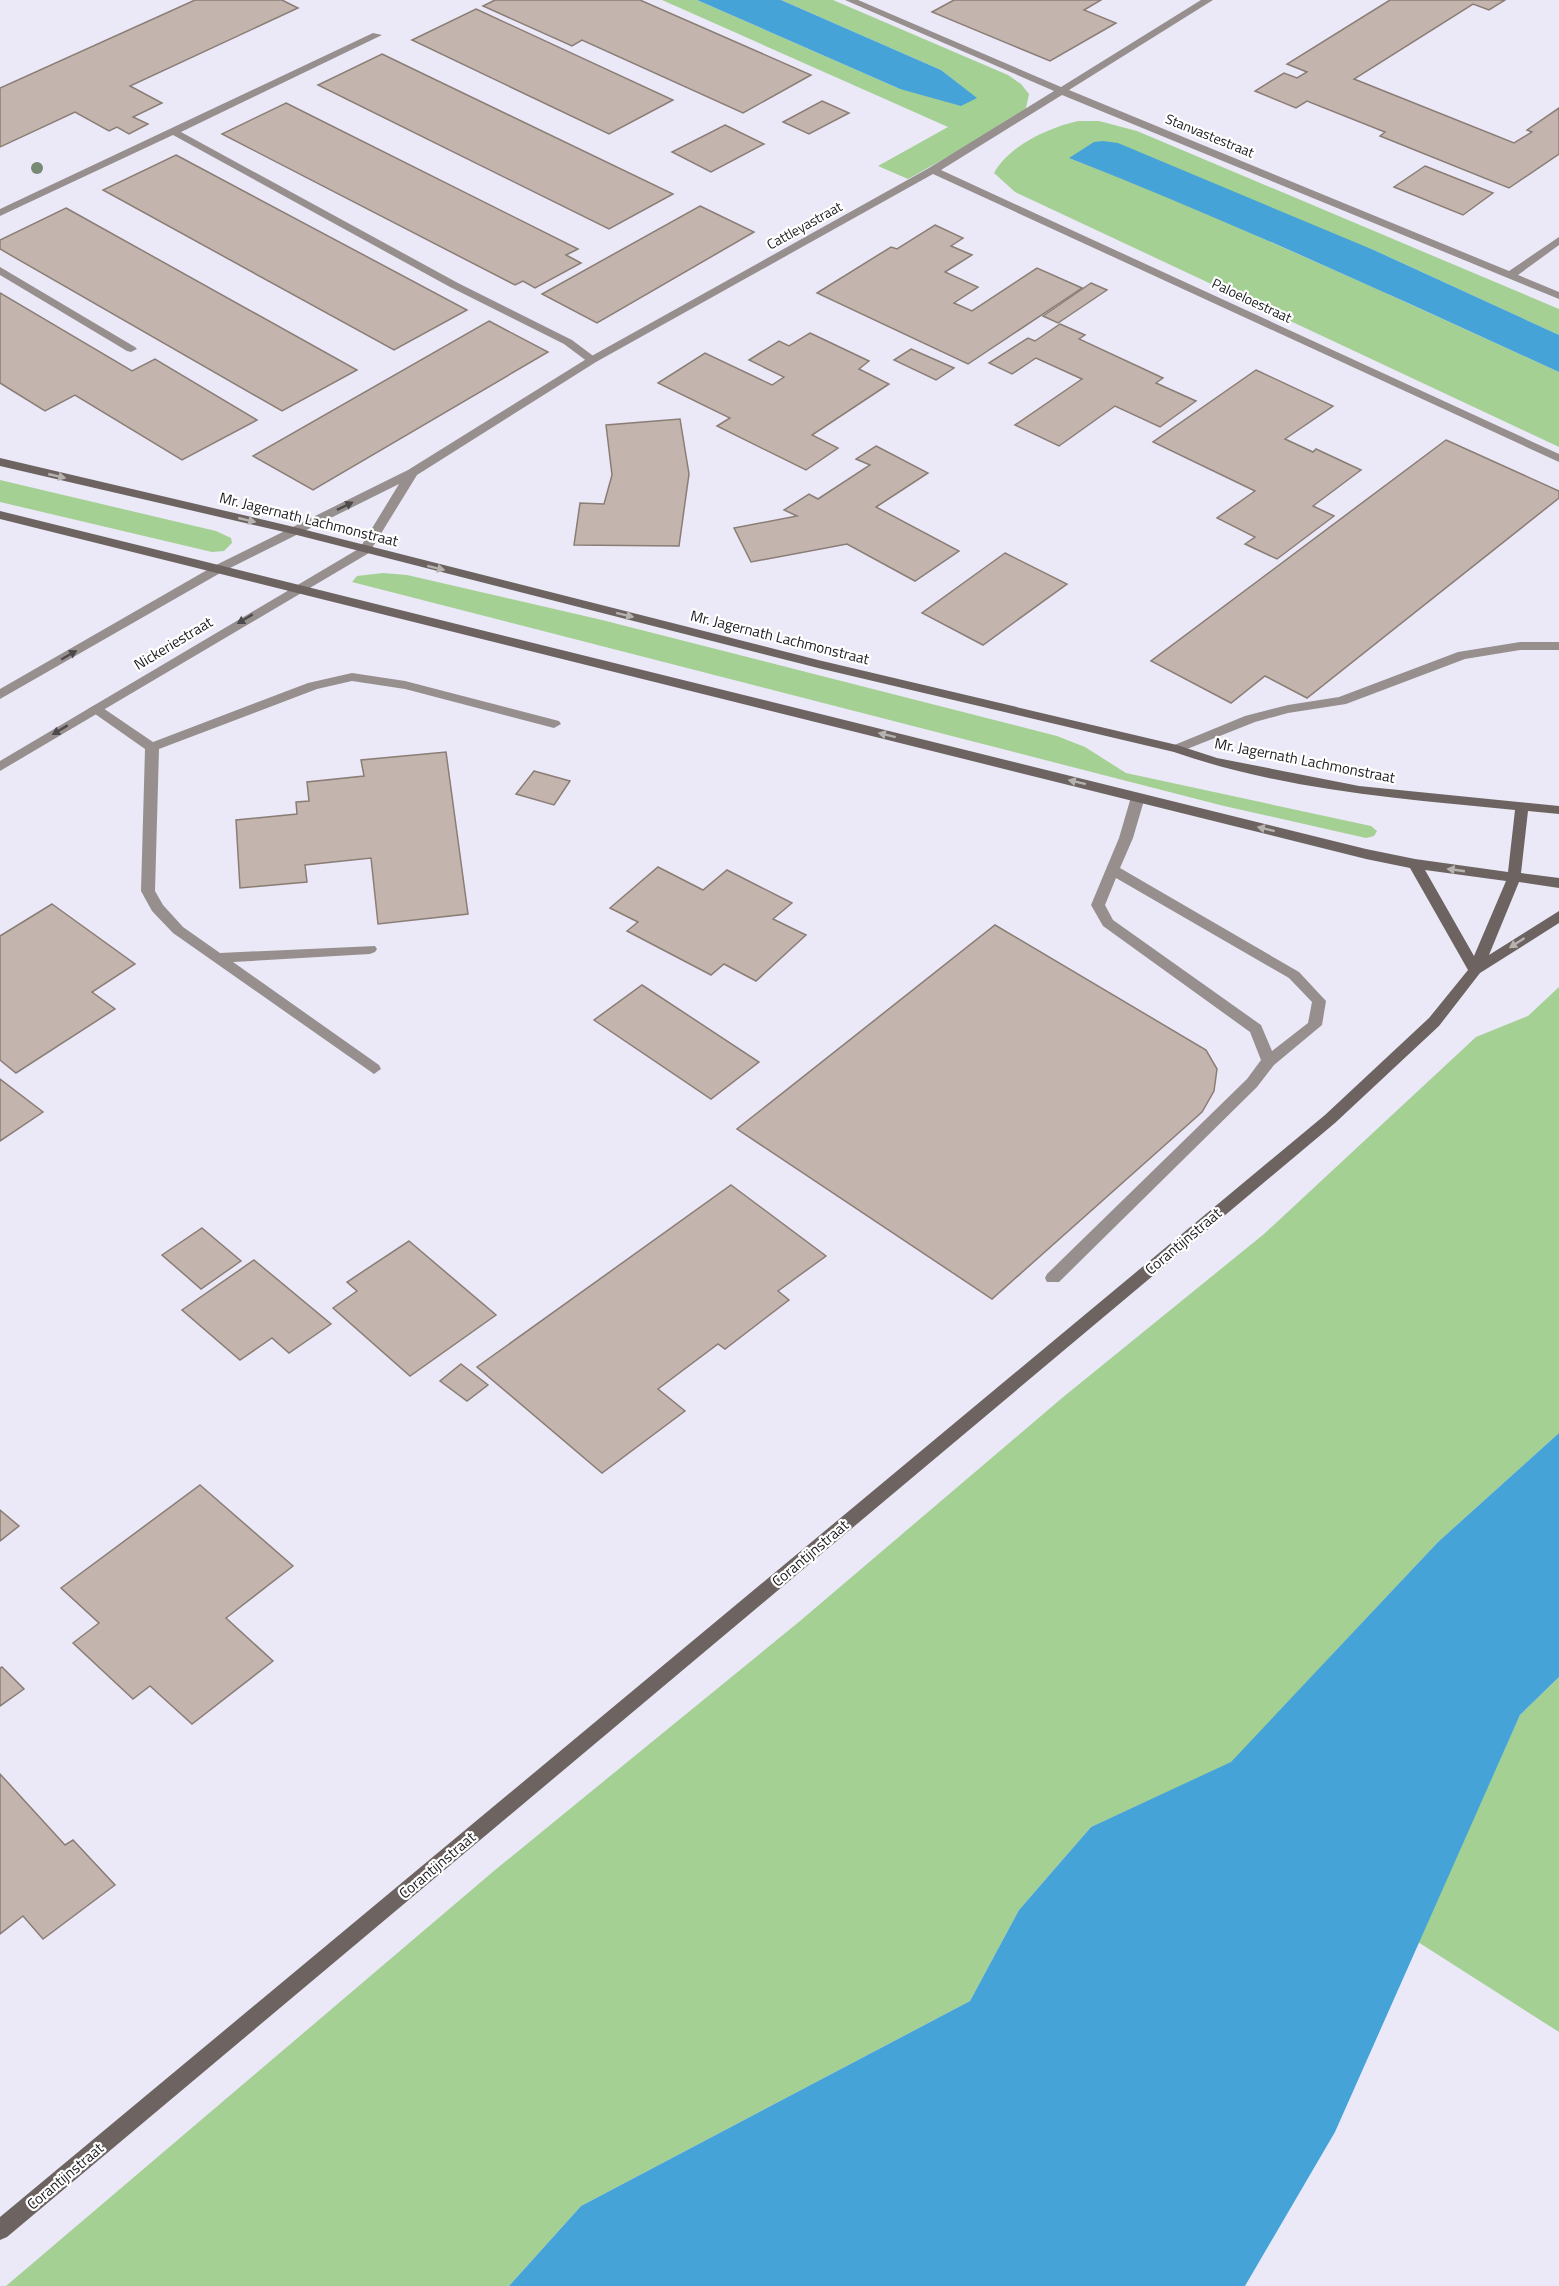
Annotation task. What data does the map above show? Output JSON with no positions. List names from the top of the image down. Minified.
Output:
{"streets":{"main road":["Mr. Jagernath Lachmonstraat","Corantijnstraat"],"street":["Stanvastestraat","Cattleyastraat","Paloeloestraat","Nickeriestraat"]},"crossings":[["Stanvastestraat","Cattleyastraat"],["Cattleyastraat","Paloeloestraat"],["Cattleyastraat","Mr. Jagernath Lachmonstraat"],["Cattleyastraat","Nickeriestraat"],["Mr. Jagernath Lachmonstraat","Nickeriestraat"],["Mr. Jagernath Lachmonstraat","Corantijnstraat"]]}
